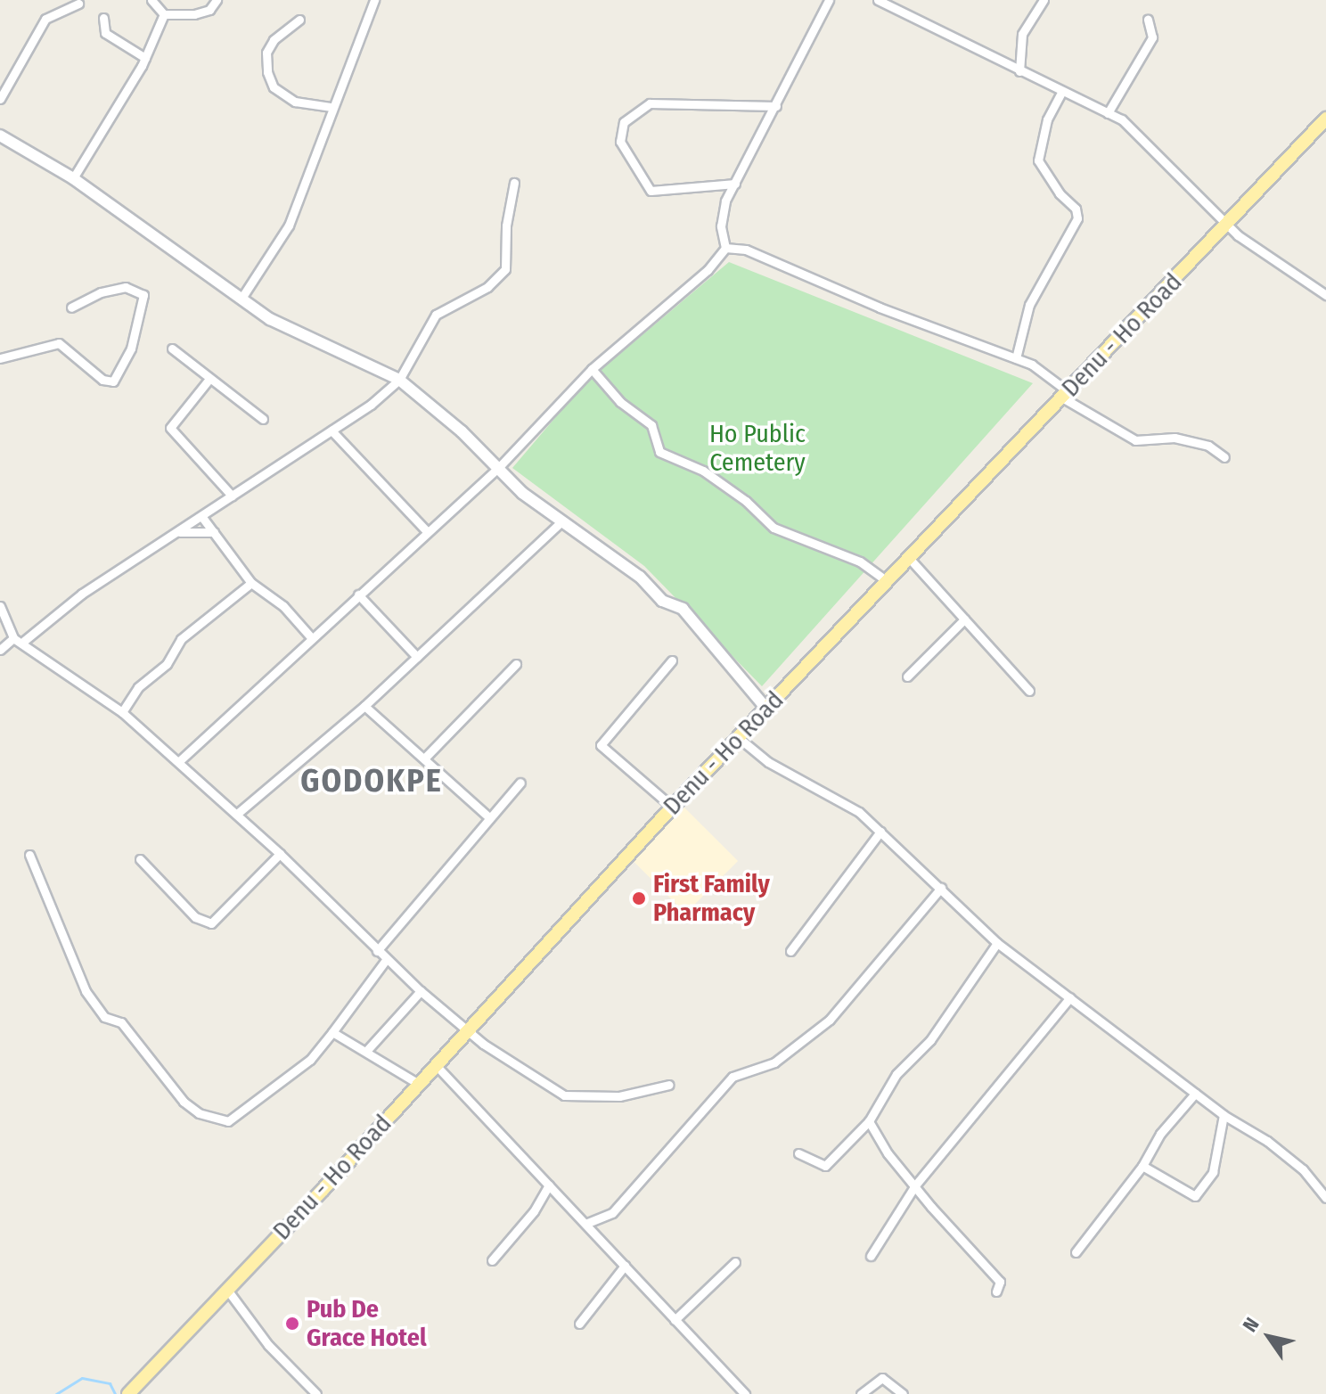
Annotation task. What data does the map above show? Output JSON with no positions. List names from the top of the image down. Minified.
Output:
{"streets":{"main road":["Denu - Ho Road"]},"districts":["GODOKPE"],"parks":["Ho Public Cemetery"],"places":["First Family Pharmacy","Pub De Grace Hotel"],"north":"top left"}
